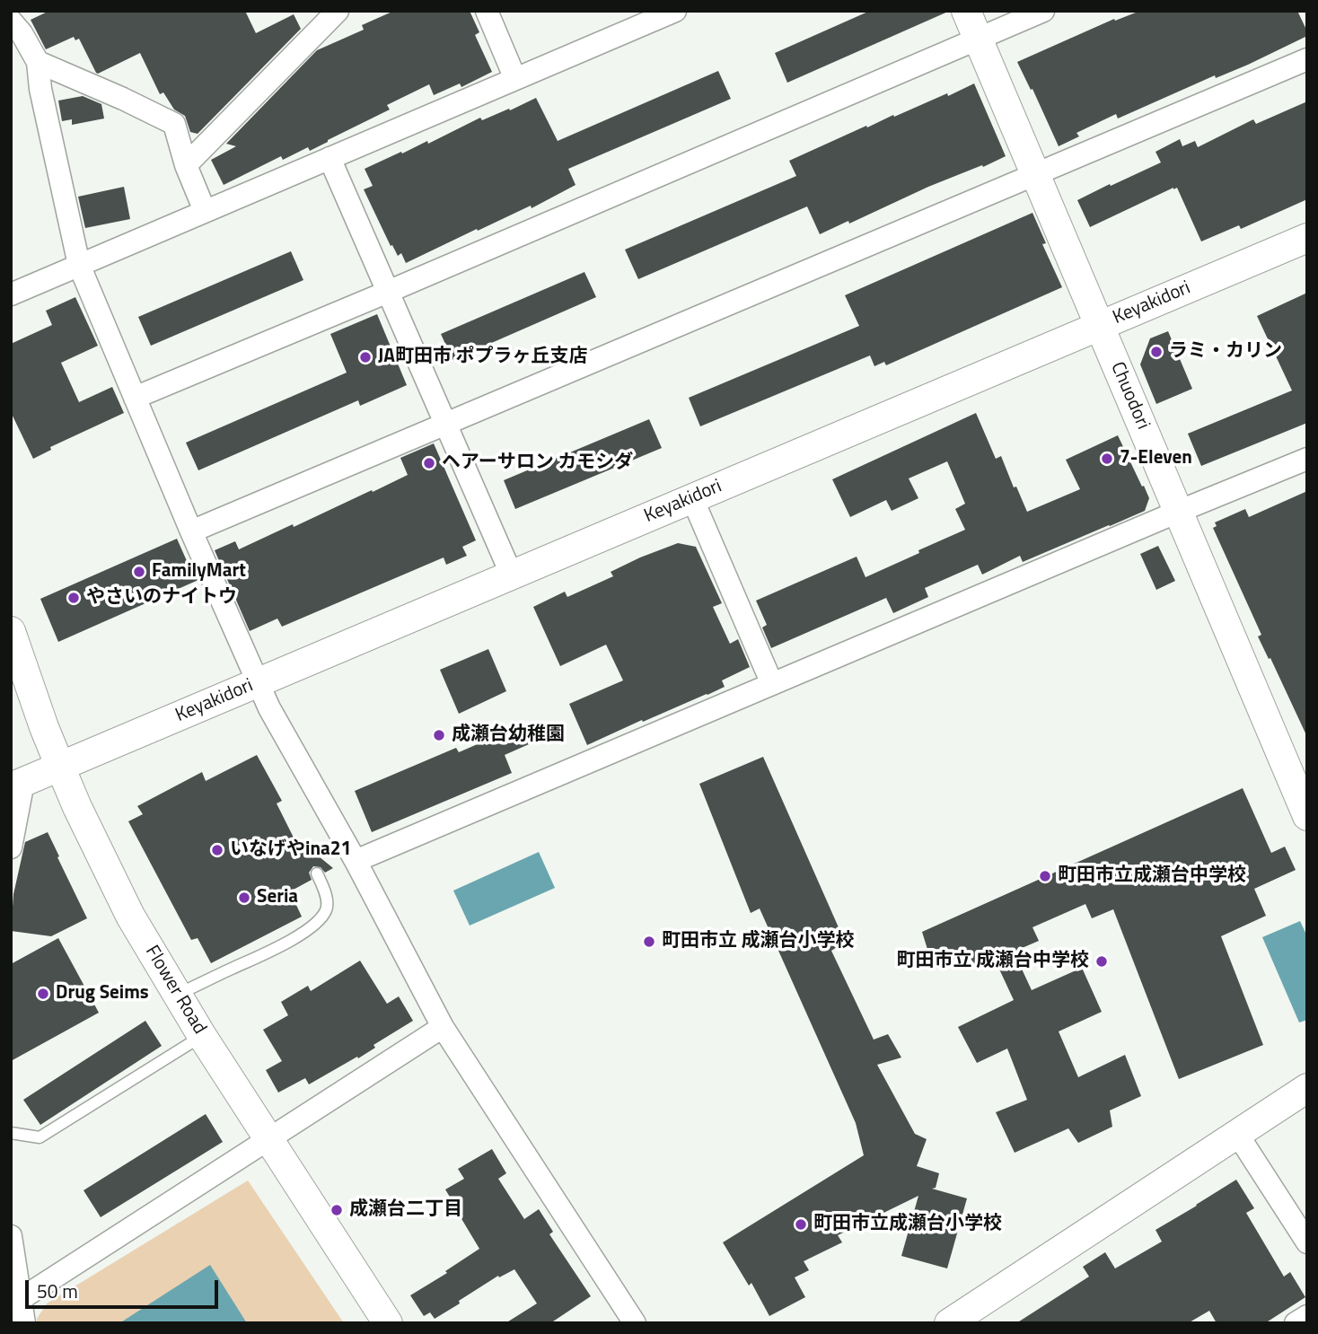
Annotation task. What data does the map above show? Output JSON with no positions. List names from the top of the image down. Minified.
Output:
{"streets":{"street":["Keyakidori","Chuodori","Flower Road"]},"crossings":[["Keyakidori","Chuodori"],["Keyakidori","Flower Road"]],"places":["ラミ・カリン","JA町田市 ポプラヶ丘支店","7-Eleven","ヘアーサロン カモシダ","FamilyMart","やさいのナイトウ","成瀬台幼稚園","いなげやina21","町田市立成瀬台中学校","Seria","町田市立 成瀬台小学校","町田市立 成瀬台中学校","Drug Seims","成瀬台二丁目","町田市立成瀬台小学校"],"scale_bar":"50 m"}
